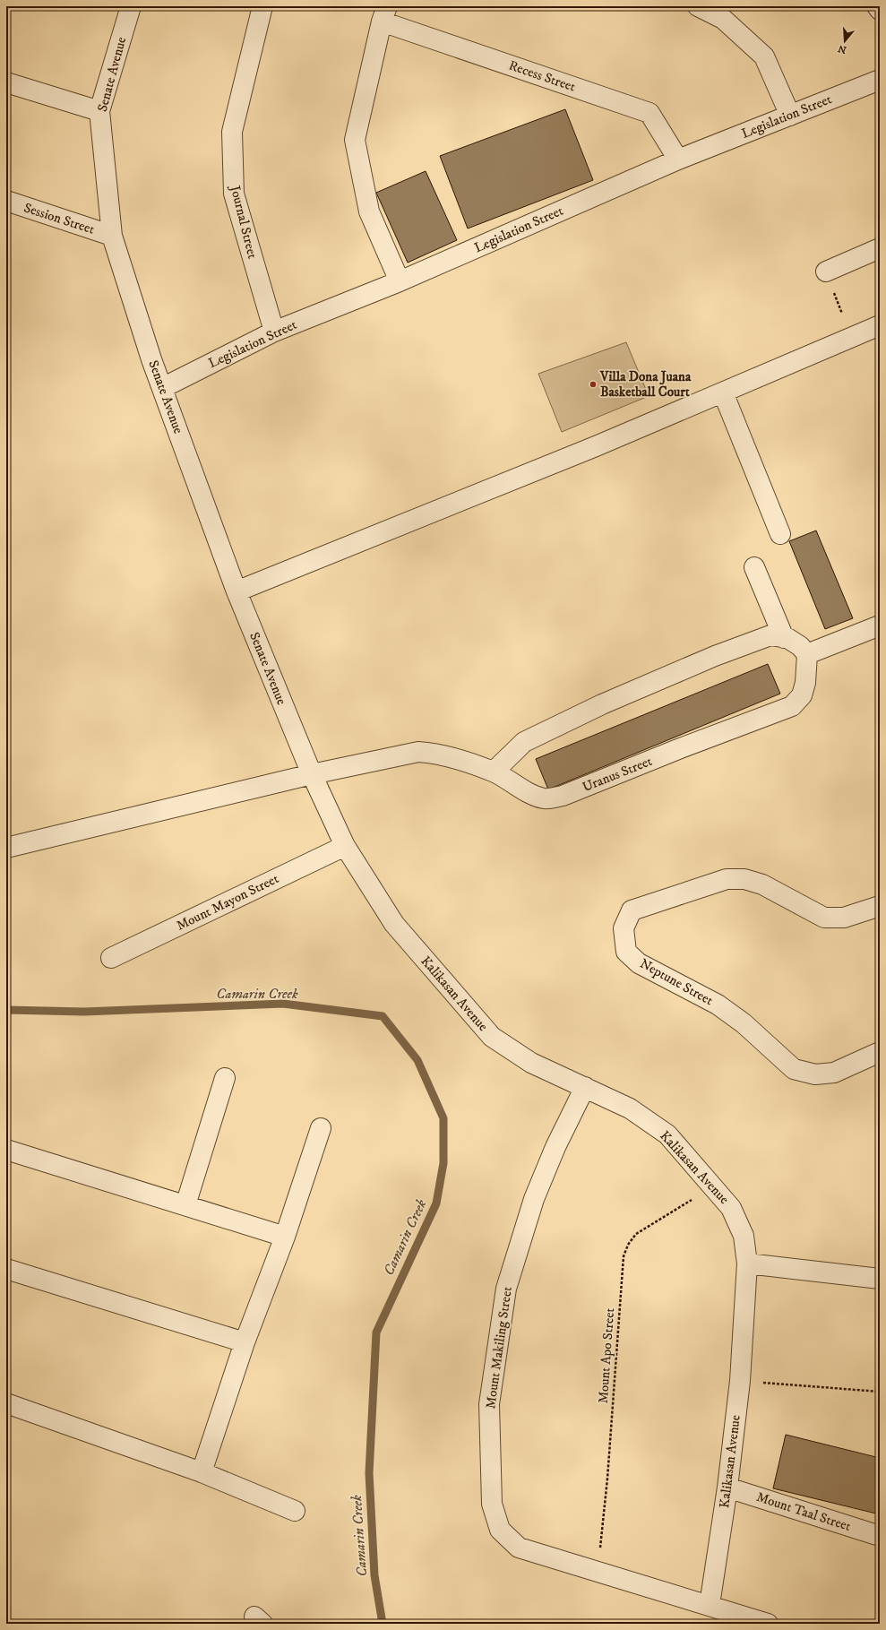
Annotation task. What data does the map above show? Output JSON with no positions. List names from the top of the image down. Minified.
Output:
{"streets":{"street":["Senate Avenue","Recess Street","Legislation Street","Session Street","Journal Street","Uranus Street","Mount Mayon Street","Neptune Street","Kalikasan Avenue","Mount Makiling Street","Mount Taal Street"],"path":["Mount Apo Street"]},"crossings":[["Senate Avenue","Legislation Street"],["Senate Avenue","Session Street"],["Senate Avenue","Uranus Street"],["Senate Avenue","Kalikasan Avenue"],["Recess Street","Legislation Street"],["Legislation Street","Journal Street"],["Uranus Street","Kalikasan Avenue"],["Mount Mayon Street","Kalikasan Avenue"],["Kalikasan Avenue","Mount Makiling Street"],["Kalikasan Avenue","Mount Apo Street"],["Kalikasan Avenue","Mount Taal Street"],["Mount Makiling Street","Mount Apo Street"]],"water":["Camarin Creek"],"places":["Villa Dona Juana Basketball Court"],"north":"bottom"}
